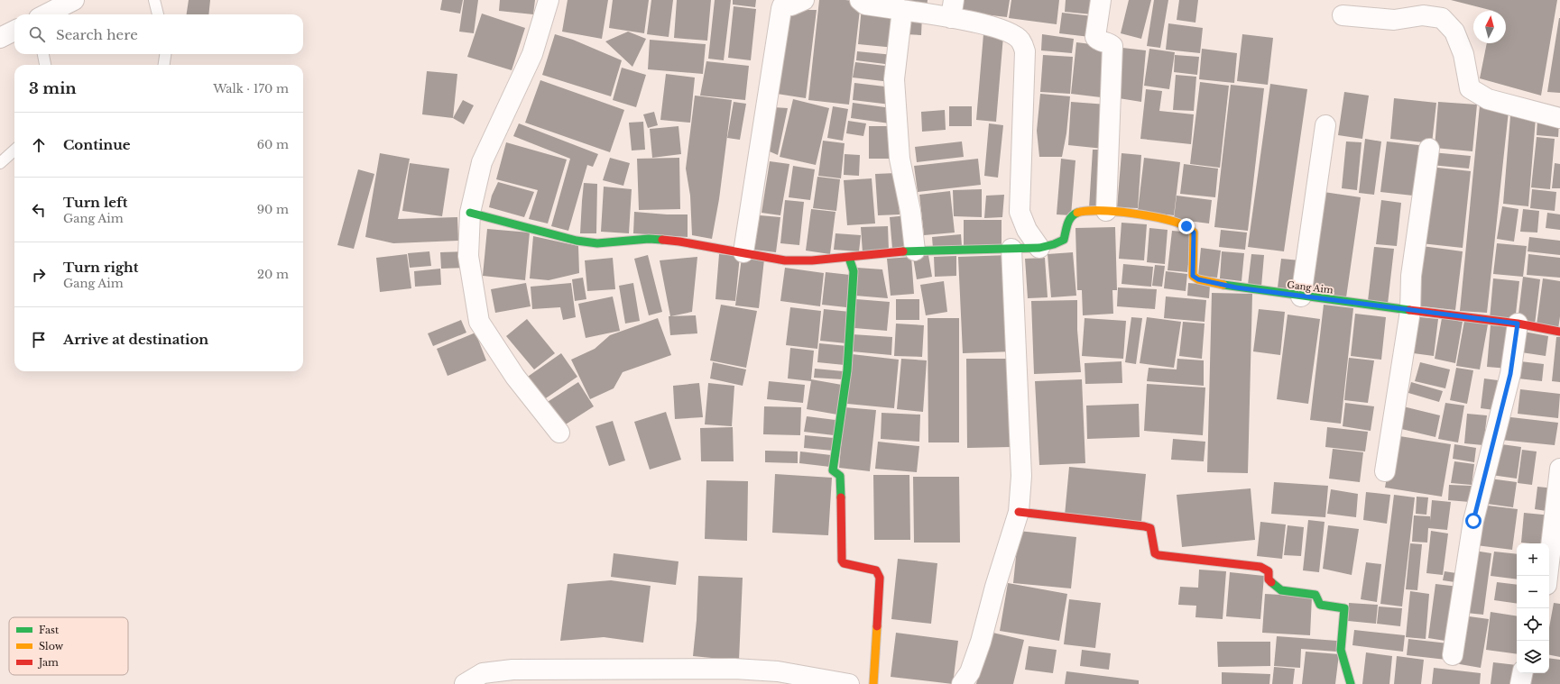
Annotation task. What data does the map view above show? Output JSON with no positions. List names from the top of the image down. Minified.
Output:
{"streets":{"street":["Gang Aim"]},"legend":["Fast","Slow","Jam"],"north":"top","page":{"search":"Search here","heading":["3 min","Walk · 170 m"],"list":[["Continue","60 m"],["Turn left","Gang Aim","90 m"],["Turn right","Gang Aim","20 m"],"Arrive at destination"],"map_buttons":["+","−"]}}
